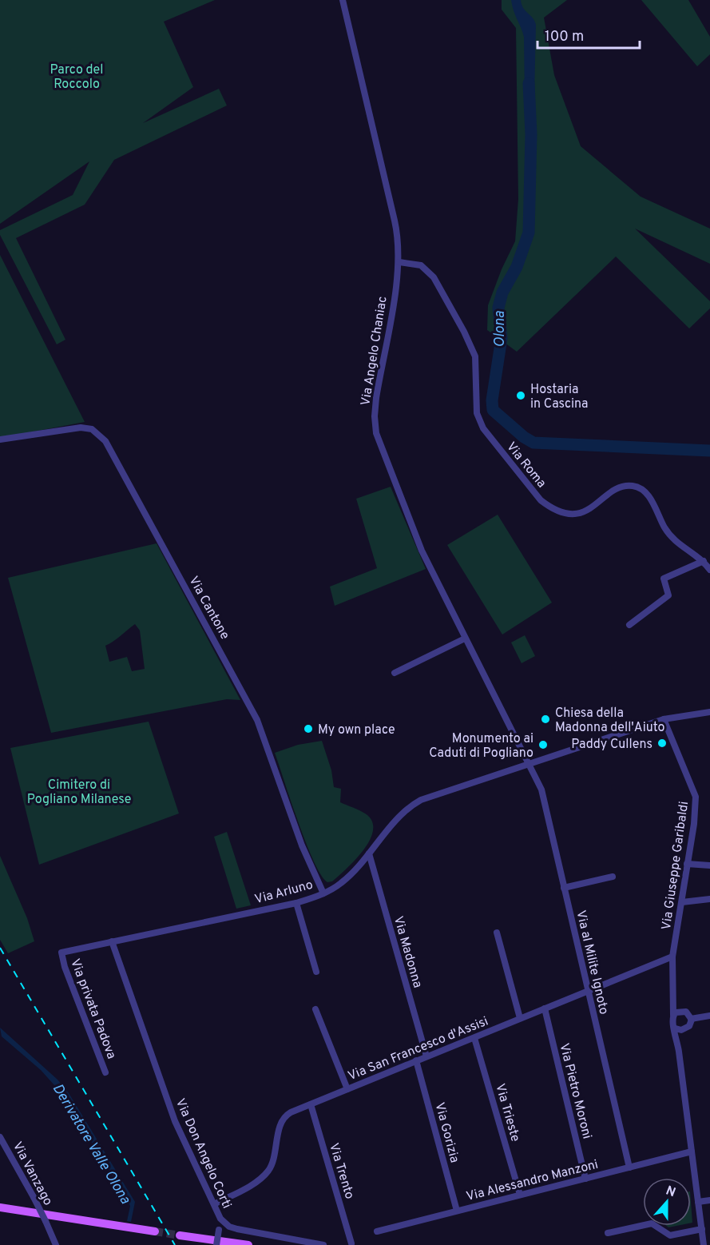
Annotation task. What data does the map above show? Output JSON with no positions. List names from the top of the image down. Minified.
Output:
{"streets":{"street":["Via Angelo Chaniac","Via Roma","Via Cantone","Via Giuseppe Garibaldi","Via Arluno","Via Madonna","Via al Milite Ignoto","Via privata Padova","Via San Francesco d'Assisi","Via Pietro Moroni","Via Trieste","Via Gorizia","Via Don Angelo Corti","Via Trento","Via Vanzago","Via Alessandro Manzoni"]},"crossings":[["Via Angelo Chaniac","Via Roma"],["Via Angelo Chaniac","Via Arluno"],["Via Angelo Chaniac","Via al Milite Ignoto"],["Via Cantone","Via Arluno"],["Via Giuseppe Garibaldi","Via Arluno"],["Via Giuseppe Garibaldi","Via San Francesco d'Assisi"],["Via Giuseppe Garibaldi","Via Alessandro Manzoni"],["Via Arluno","Via Madonna"],["Via Arluno","Via al Milite Ignoto"],["Via Arluno","Via privata Padova"],["Via Arluno","Via Don Angelo Corti"],["Via Madonna","Via San Francesco d'Assisi"],["Via al Milite Ignoto","Via San Francesco d'Assisi"],["Via al Milite Ignoto","Via Alessandro Manzoni"],["Via San Francesco d'Assisi","Via Pietro Moroni"],["Via San Francesco d'Assisi","Via Trieste"],["Via San Francesco d'Assisi","Via Gorizia"],["Via San Francesco d'Assisi","Via Don Angelo Corti"],["Via San Francesco d'Assisi","Via Trento"],["Via Pietro Moroni","Via Alessandro Manzoni"],["Via Trieste","Via Alessandro Manzoni"],["Via Gorizia","Via Alessandro Manzoni"]],"water":["Olona","Derivatore Valle Olona"],"parks":["Parco del Roccolo","Cimitero di Pogliano Milanese"],"places":["Hostaria in Cascina","Chiesa della Madonna dell'Aiuto","My own place","Paddy Cullens","Monumento ai Caduti di Pogliano"],"scale_bar":"100 m","north":"top"}
